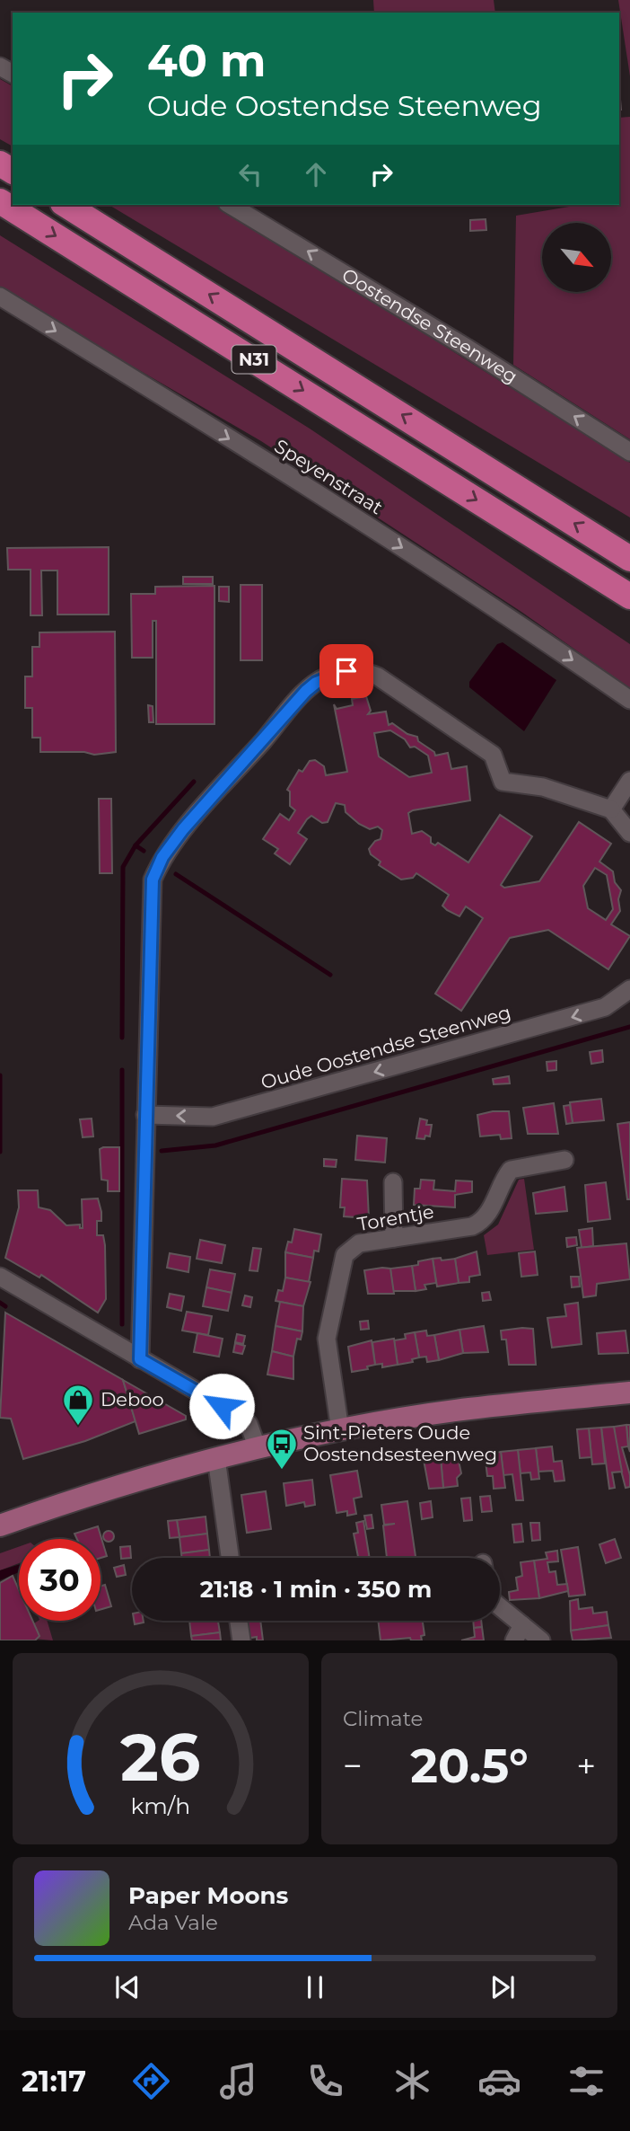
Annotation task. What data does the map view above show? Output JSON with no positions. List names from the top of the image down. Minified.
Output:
{"streets":{"highway":["N31"],"street":["Oostendse Steenweg","Speyenstraat","Oude Oostendse Steenweg","Torentje"]},"one_way":["Oostendse Steenweg","Speyenstraat","Oude Oostendse Steenweg"],"places":{"shop":["Deboo"],"bus stop":["Sint-Pieters Oude Oostendsesteenweg"]},"north":"bottom right","page":{"turn":["40 m","Oude Oostendse Steenweg"],"limit":"30","trip":"21:18 · 1 min · 350 m","tile":"Climate","heat":["−","20.5°","+"],"song":["Paper Moons","Ada Vale"],"tabs":"21:17","gauge":["26","km/h"]}}
